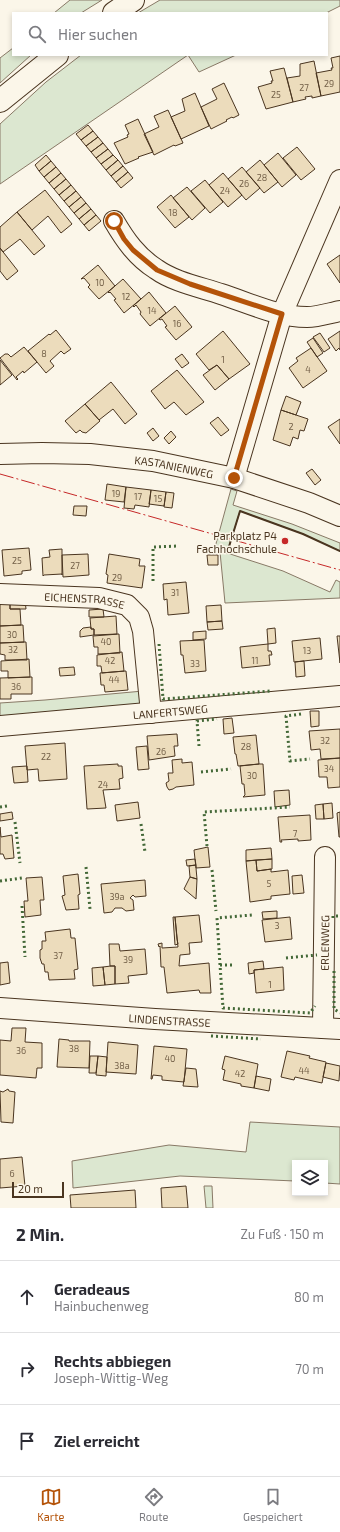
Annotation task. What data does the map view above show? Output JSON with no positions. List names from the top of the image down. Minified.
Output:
{"streets":{"street":["KASTANIENWEG","EICHENSTRASSE","LANFERTSWEG","ERLENWEG","LINDENSTRASSE"]},"crossings":[["EICHENSTRASSE","LANFERTSWEG"],["ERLENWEG","LINDENSTRASSE"]],"places":["Parkplatz P4 Fachhochschule"],"house_numbers":["29","27","25","28","26","24","18","10","12","14","16","8","1","4","2","19","17","15","25","27","29","31","30","40","32","13","42","11","33","44","36","32","28","26","22","34","30","24","7","5","39a","3","37","39","1","38","36","40","38a","44","42","6"],"scale_bar":"20 m","page":{"search":"Hier suchen","scale":"20 m","heading":["2 Min.","Zu Fuß · 150 m"],"list":[["Geradeaus","Hainbuchenweg","80 m"],["Rechts abbiegen","Joseph-Wittig-Weg","70 m"],"Ziel erreicht"],"nav":["Karte","Route","Gespeichert"]}}
